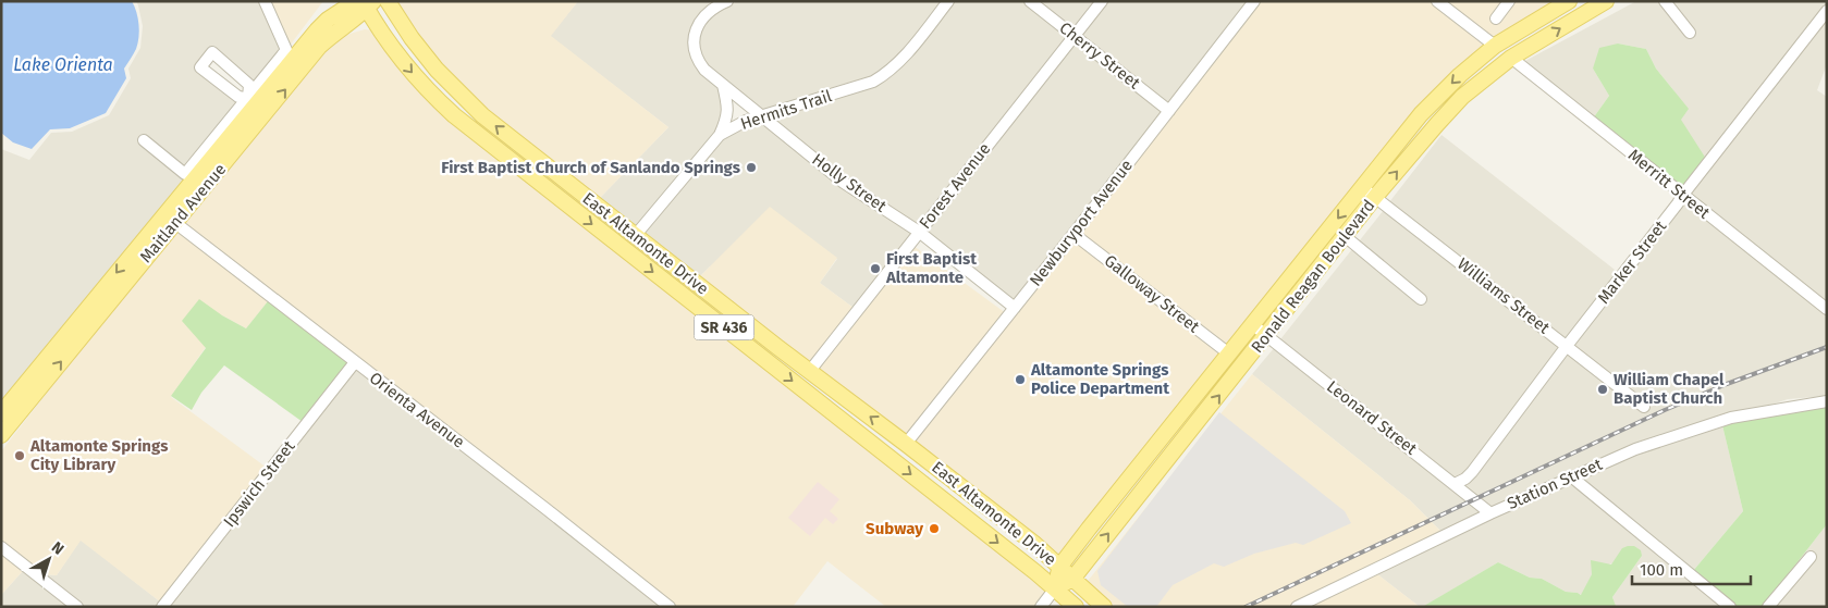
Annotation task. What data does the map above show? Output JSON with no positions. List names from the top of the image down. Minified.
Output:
{"streets":{"main road":["Maitland Avenue","East Altamonte Drive","Ronald Reagan Boulevard","SR 436"],"street":["Cherry Street","Hermits Trail","Holly Street","Merritt Street","Forest Avenue","Newburyport Avenue","Marker Street","Galloway Street","Williams Street","Orienta Avenue","Leonard Street","Ipswich Street","Station Street"]},"crossings":[["Cherry Street","Forest Avenue"],["Cherry Street","Newburyport Avenue"],["Hermits Trail","Holly Street"],["Hermits Trail","East Altamonte Drive"],["Holly Street","Forest Avenue"],["Holly Street","Newburyport Avenue"],["Merritt Street","Marker Street"],["Merritt Street","Ronald Reagan Boulevard"],["Forest Avenue","East Altamonte Drive"],["Maitland Avenue","SR 436"],["Maitland Avenue","Orienta Avenue"],["Newburyport Avenue","East Altamonte Drive"],["Newburyport Avenue","Galloway Street"],["East Altamonte Drive","Ronald Reagan Boulevard"],["East Altamonte Drive","SR 436"],["Marker Street","Williams Street"],["Marker Street","Leonard Street"],["Ronald Reagan Boulevard","Galloway Street"],["Ronald Reagan Boulevard","Williams Street"],["Ronald Reagan Boulevard","Leonard Street"],["Orienta Avenue","Ipswich Street"],["Leonard Street","Station Street"]],"water":["Lake Orienta"],"places":["First Baptist Church of Sanlando Springs","First Baptist Altamonte","Altamonte Springs Police Department","William Chapel Baptist Church","Altamonte Springs City Library","Subway"],"scale_bar":"100 m","north":"top right"}
